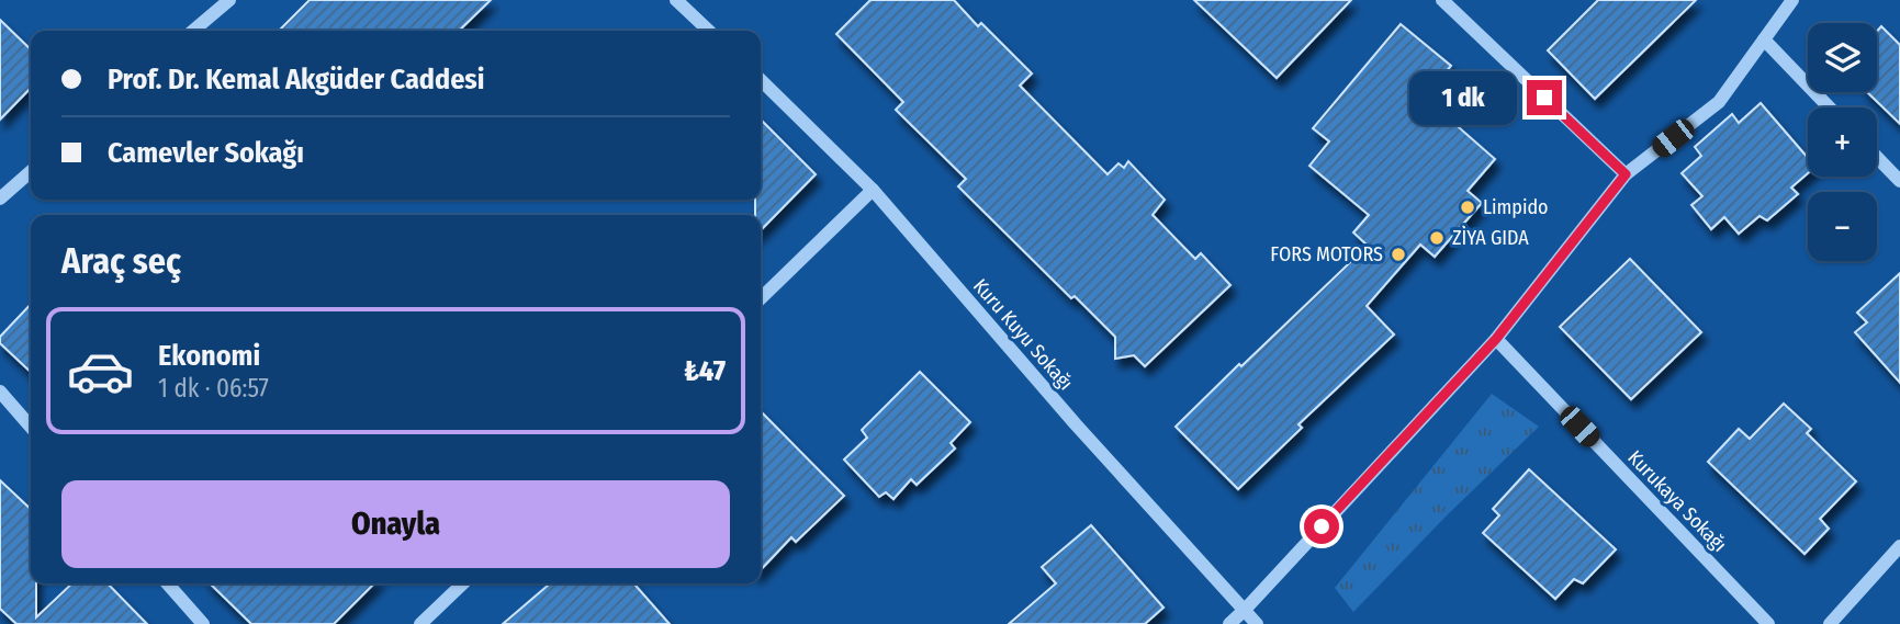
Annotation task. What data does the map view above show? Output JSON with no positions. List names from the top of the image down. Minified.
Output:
{"streets":{"street":["Kuru Kuyu Sokağı","Kurukaya Sokağı"]},"places":["Limpido","ZİYA GIDA","FORS MOTORS"],"page":{"map_buttons":["+","−"],"banner":["Prof. Dr. Kemal Akgüder Caddesi","Camevler Sokağı"],"bubble":"1 dk","heading":"Araç seç","list":[{"name":"Ekonomi","note":"1 dk · 06:57","value":"₺47"}],"buttons":"Onayla"}}
